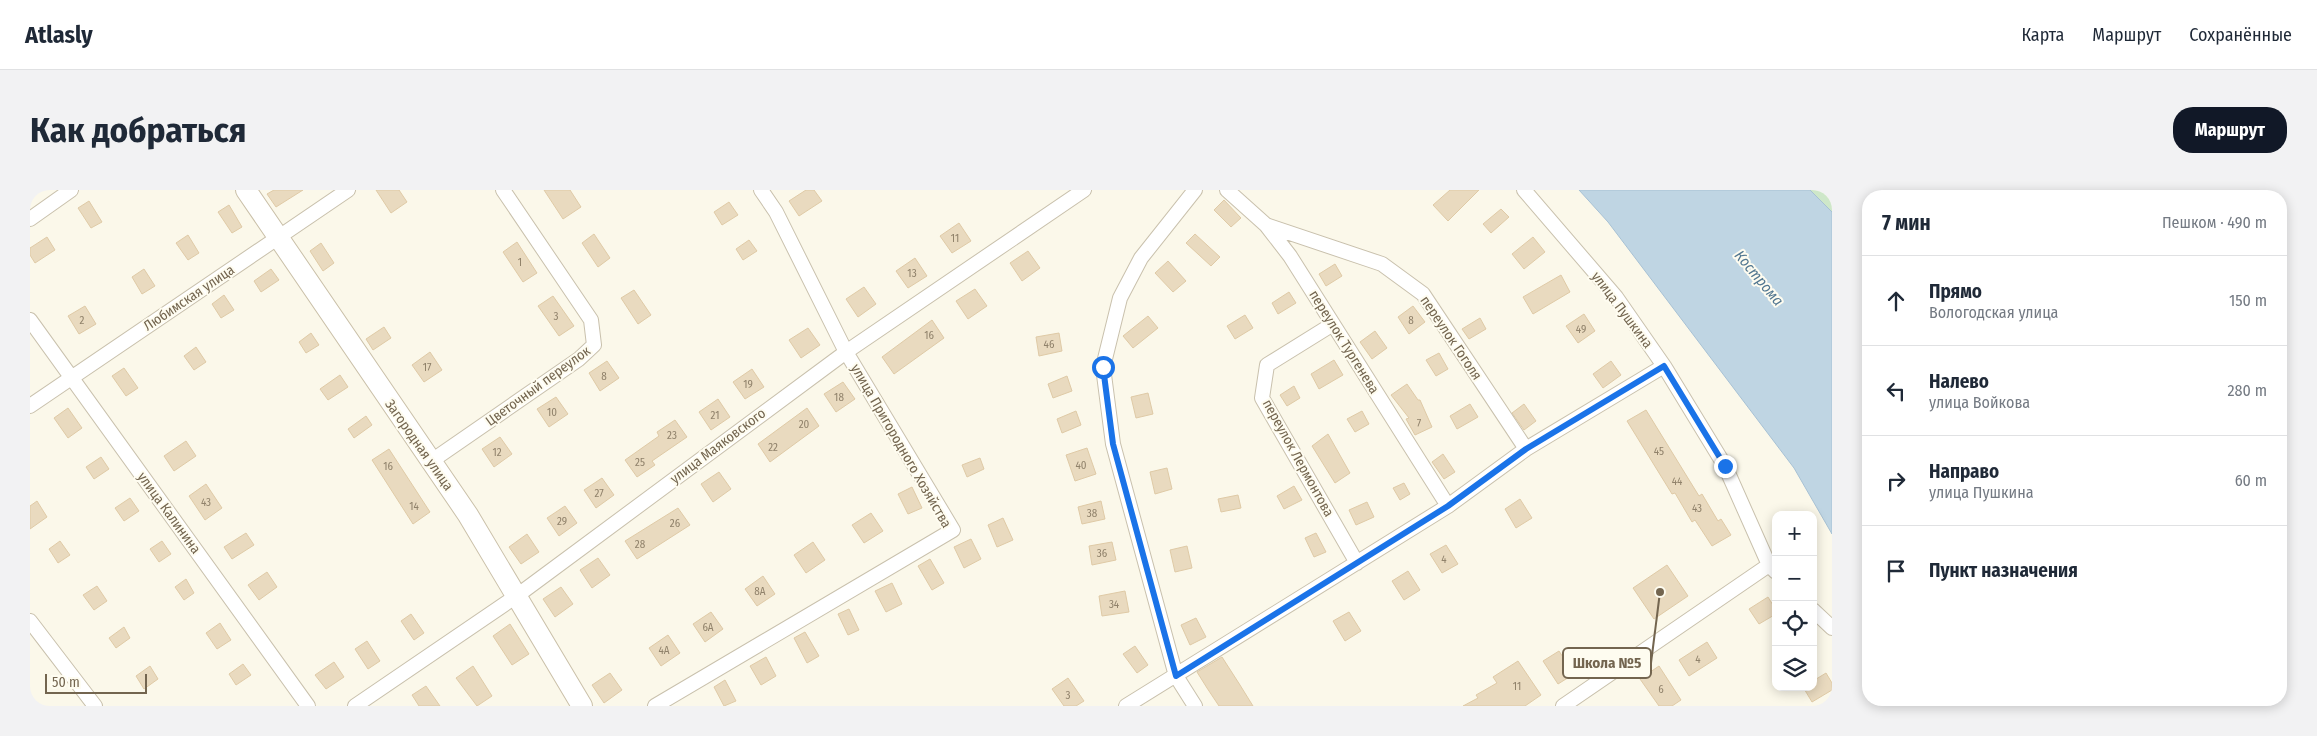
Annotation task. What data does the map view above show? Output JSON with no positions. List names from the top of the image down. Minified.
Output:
{"streets":{"street":["Любимская улица","улица Пушкина","переулок Гоголя","переулок Тургенева","Цветочный переулок","Загородная улица","улица Маяковского","улица Пригородного Хозяйства","переулок Лермонтова","улица Калинина"]},"crossings":[["Любимская улица","Загородная улица"],["Любимская улица","улица Калинина"],["переулок Гоголя","переулок Тургенева"],["переулок Тургенева","переулок Лермонтова"],["Цветочный переулок","Загородная улица"],["Загородная улица","улица Маяковского"],["улица Маяковского","улица Пригородного Хозяйства"]],"water":["Кострома"],"places":["Школа №5"],"house_numbers":["11","1","13","3","2","8","49","16","46","17","8","19","18","10","21","7","20","23","22","45","12","25","40","16","44","27","43","14","43","38","29","26","28","36","4","8А","34","6А","4А","4","11","6","3"],"scale_bar":"50 m","page":{"header":"Atlasly","nav":["Карта","Маршрут","Сохранённые"],"buttons":"Маршрут","title":"Как добраться","heading":["7 мин","Пешком · 490 m"],"list":[["Прямо","Вологодская улица","150 m"],["Налево","улица Войкова","280 m"],["Направо","улица Пушкина","60 m"],"Пункт назначения"],"map_buttons":["+","−"],"scale":"50 m"}}
